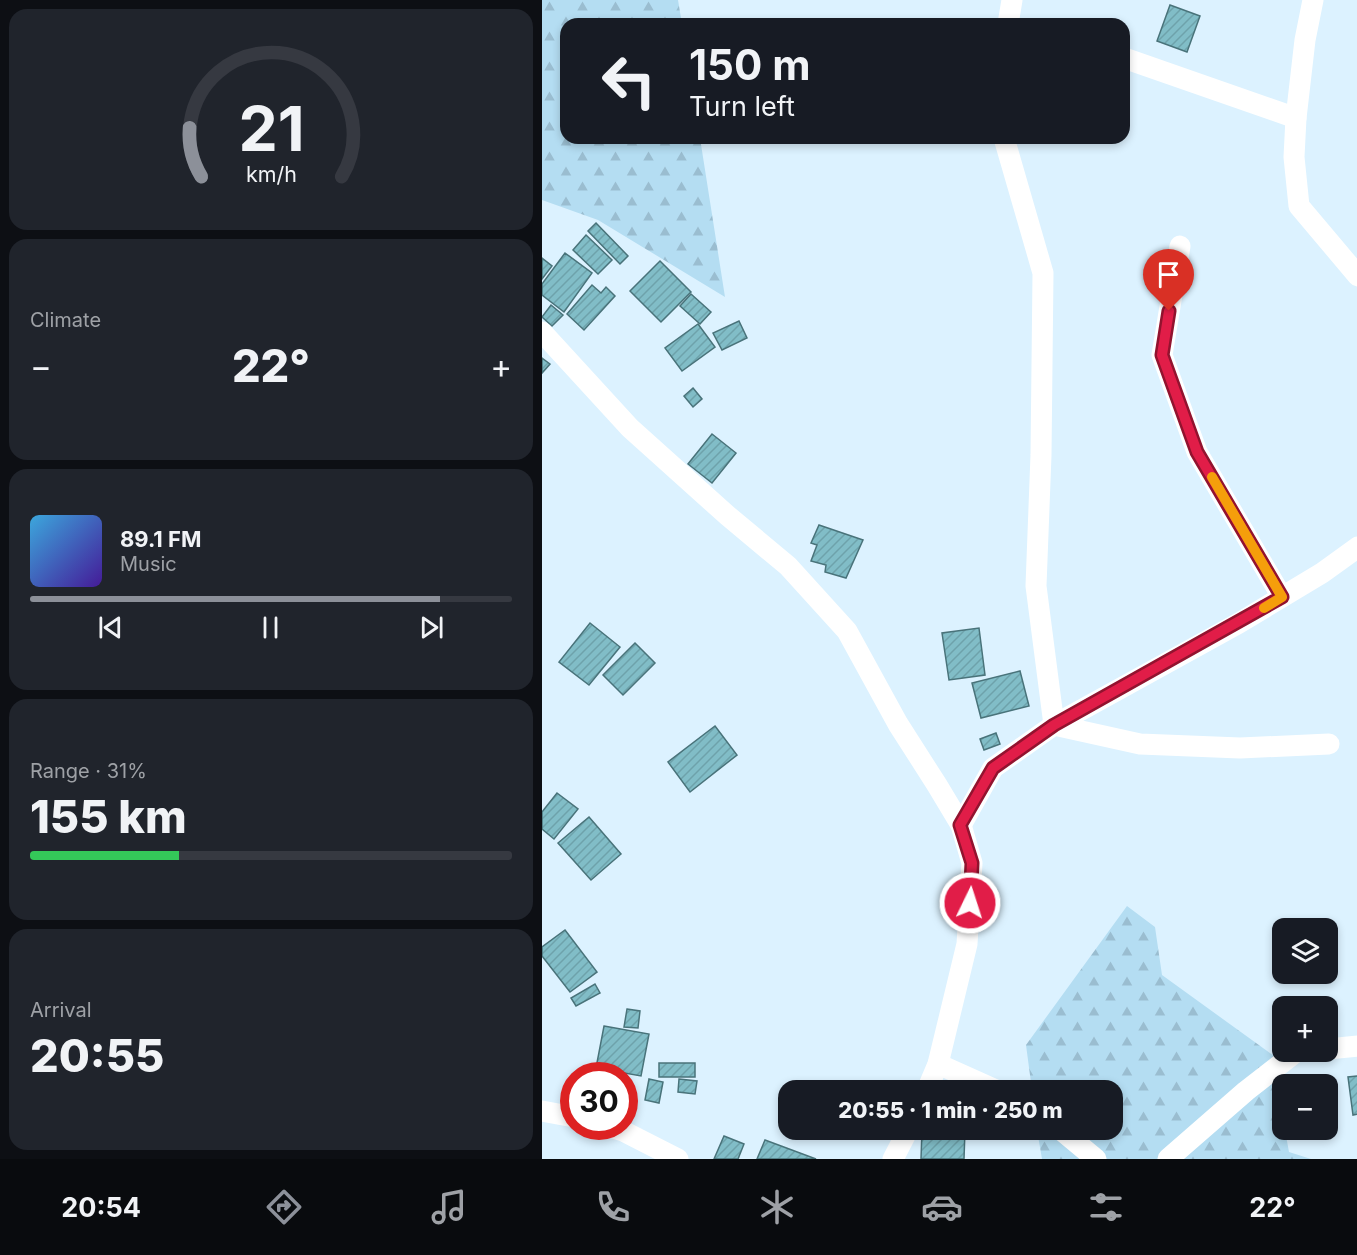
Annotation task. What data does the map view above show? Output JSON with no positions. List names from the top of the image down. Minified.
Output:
{"page":{"turn":["150 m","Turn left"],"tile":["Climate",["Range · 31%","155 km"],["Arrival","20:55"]],"heat":["−","22°","+"],"song":["89.1 FM","Music"],"map_buttons":["+","−"],"limit":"30","trip":"20:55 · 1 min · 250 m","tabs":["20:54","22°"],"gauge":["21","km/h"]}}
